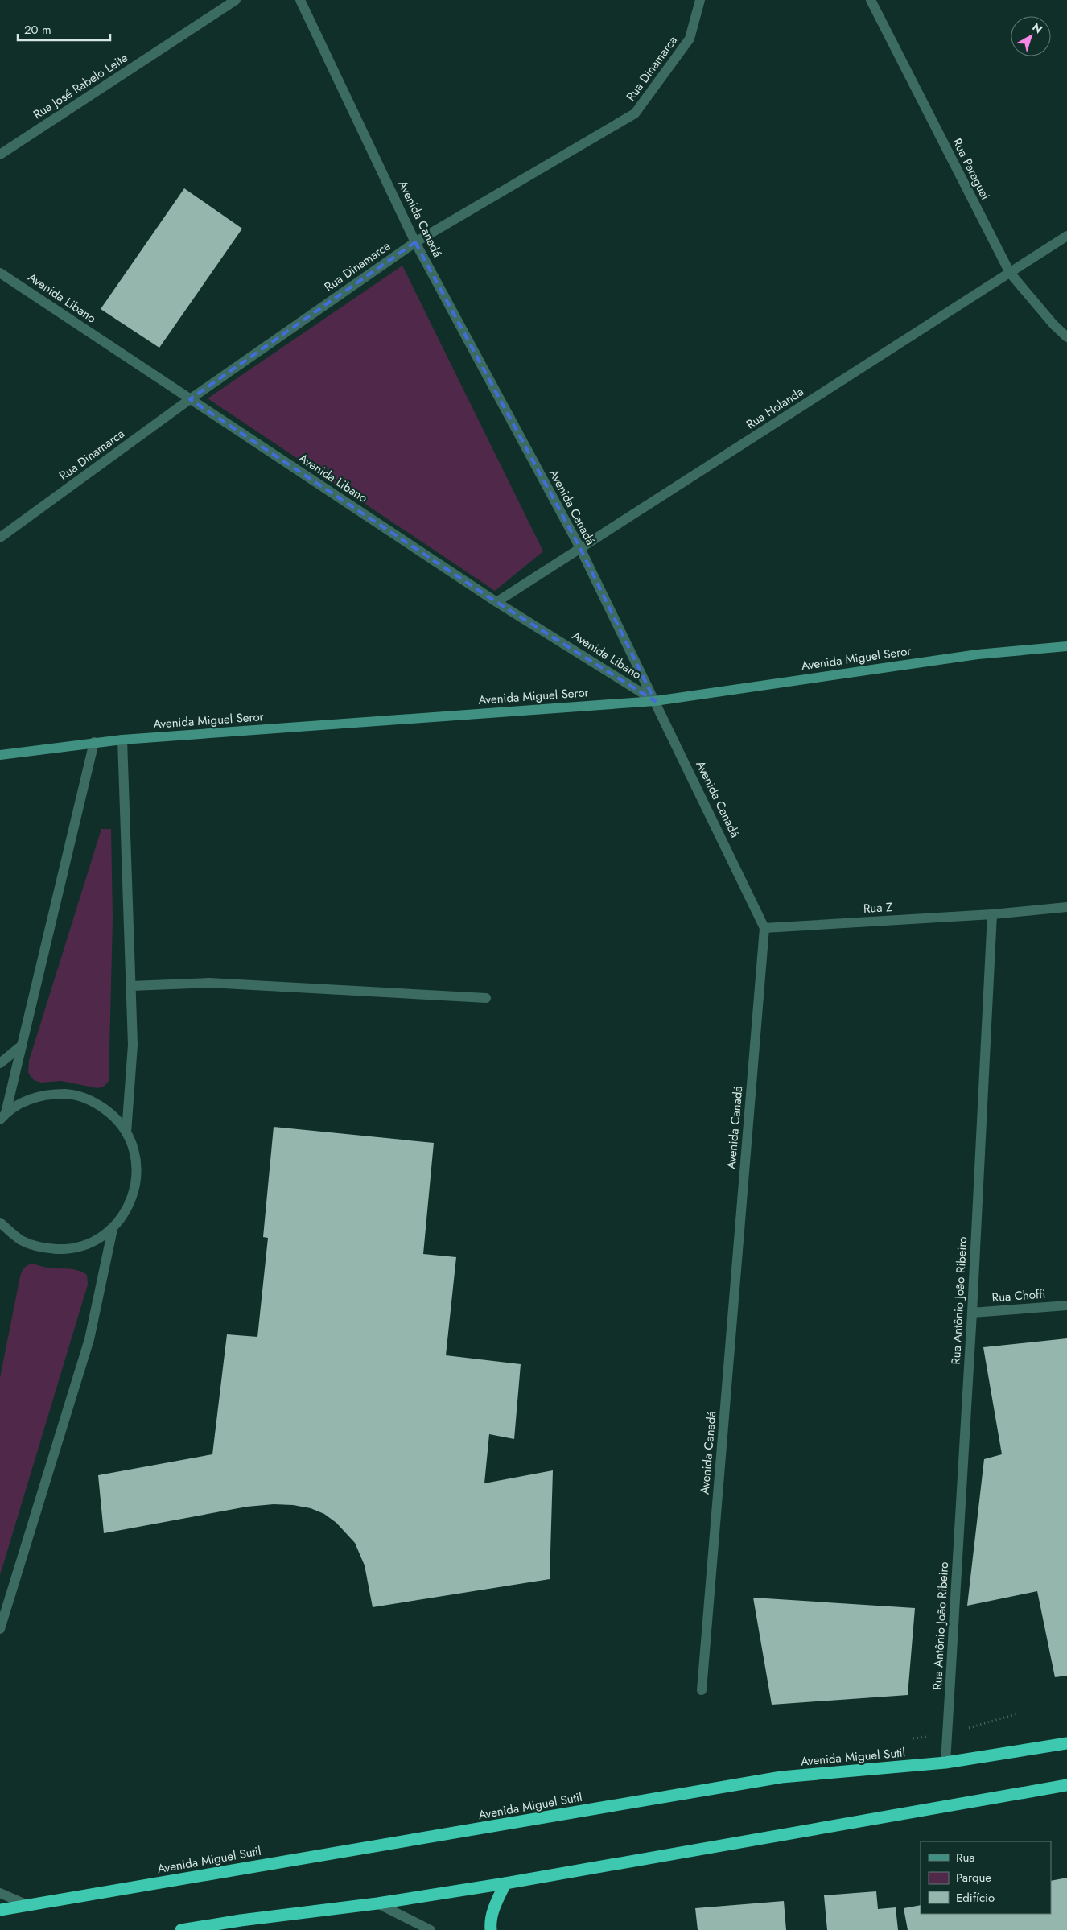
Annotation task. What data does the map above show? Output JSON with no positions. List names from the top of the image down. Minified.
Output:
{"streets":{"highway":["Avenida Miguel Sutil"],"street":["Rua Dinamarca","Rua José Rabelo Leite","Rua Paraguai","Avenida Canadá","Avenida Libano","Rua Holanda","Avenida Miguel Seror","Rua Z","Rua Choffi","Rua Antônio João Ribeiro"]},"crossings":[["Rua Dinamarca","Avenida Canadá"],["Rua Dinamarca","Avenida Libano"],["Rua Paraguai","Rua Holanda"],["Avenida Canadá","Avenida Libano"],["Avenida Canadá","Rua Holanda"],["Avenida Canadá","Avenida Miguel Seror"],["Avenida Canadá","Rua Z"],["Avenida Libano","Rua Holanda"],["Avenida Libano","Avenida Miguel Seror"],["Rua Z","Rua Antônio João Ribeiro"],["Rua Choffi","Rua Antônio João Ribeiro"],["Rua Antônio João Ribeiro","Avenida Miguel Sutil"]],"legend":["Rua","Parque","Edifício"],"scale_bar":"20 m","north":"top right"}
